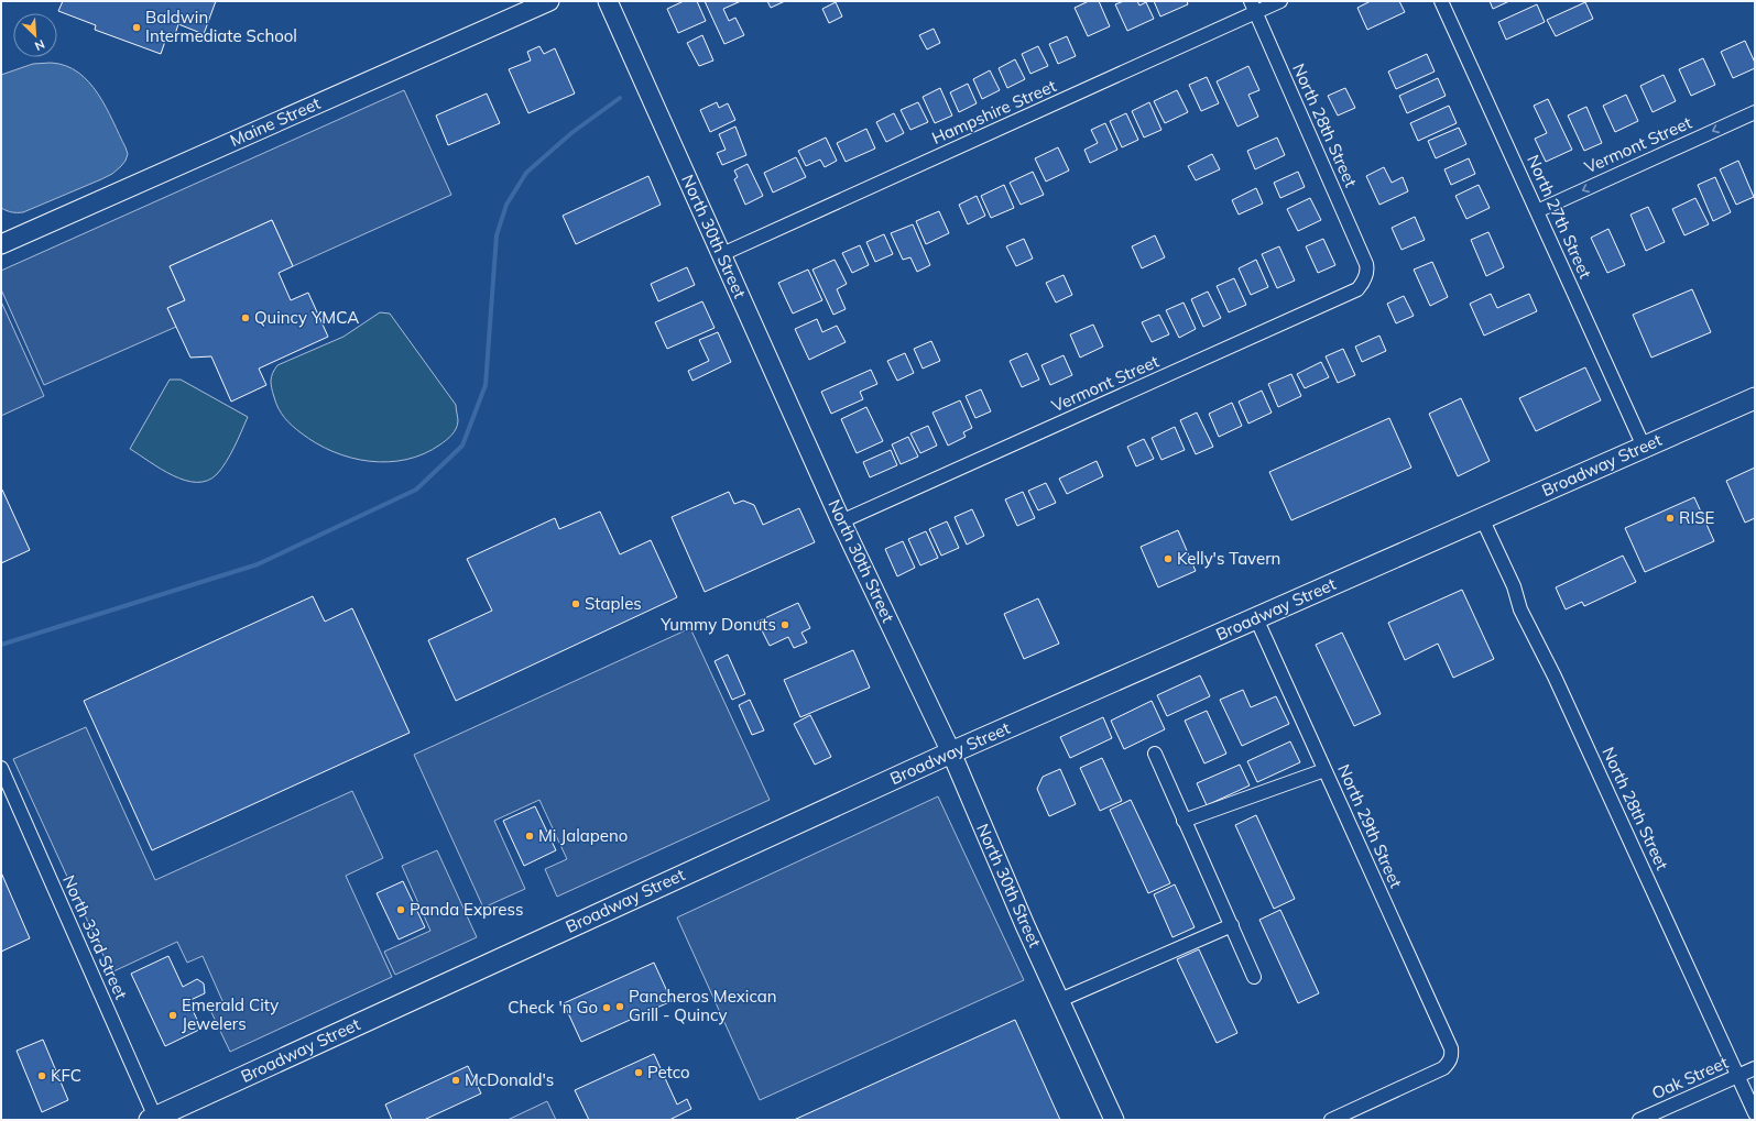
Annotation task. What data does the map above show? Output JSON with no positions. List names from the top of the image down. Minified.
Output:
{"streets":{"main road":["Broadway Street"],"street":["Hampshire Street","Maine Street","North 28th Street","Vermont Street","North 27th Street","North 30th Street","North 29th Street","North 33rd Street","Oak Street"]},"crossings":[["Hampshire Street","North 28th Street"],["Hampshire Street","North 30th Street"],["North 28th Street","Vermont Street"],["North 28th Street","Broadway Street"],["North 28th Street","Oak Street"],["Vermont Street","North 27th Street"],["Vermont Street","North 30th Street"],["North 27th Street","Broadway Street"],["North 30th Street","Broadway Street"],["Broadway Street","North 29th Street"],["Broadway Street","North 33rd Street"]],"places":["Baldwin Intermediate School","Quincy YMCA","RISE","Kelly's Tavern","Staples","Yummy Donuts","Mi Jalapeno","Panda Express","Pancheros Mexican Grill - Quincy","Check 'n Go","Emerald City Jewelers","Petco","KFC","McDonald's"],"north":"bottom right"}
